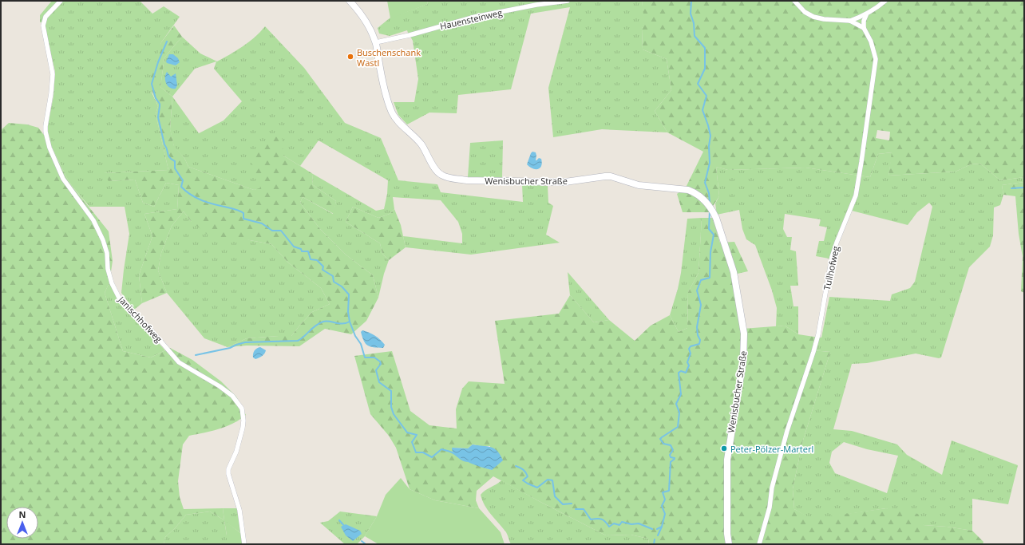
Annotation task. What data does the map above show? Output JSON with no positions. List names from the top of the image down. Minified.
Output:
{"streets":{"street":["Hauensteinweg","Wenisbucher Straße","Tullhofweg","Janischhofweg"]},"crossings":[["Hauensteinweg","Wenisbucher Straße"]],"places":["Buschenschank Wastl","Peter-Pölzer-Marterl"],"north":"top"}
